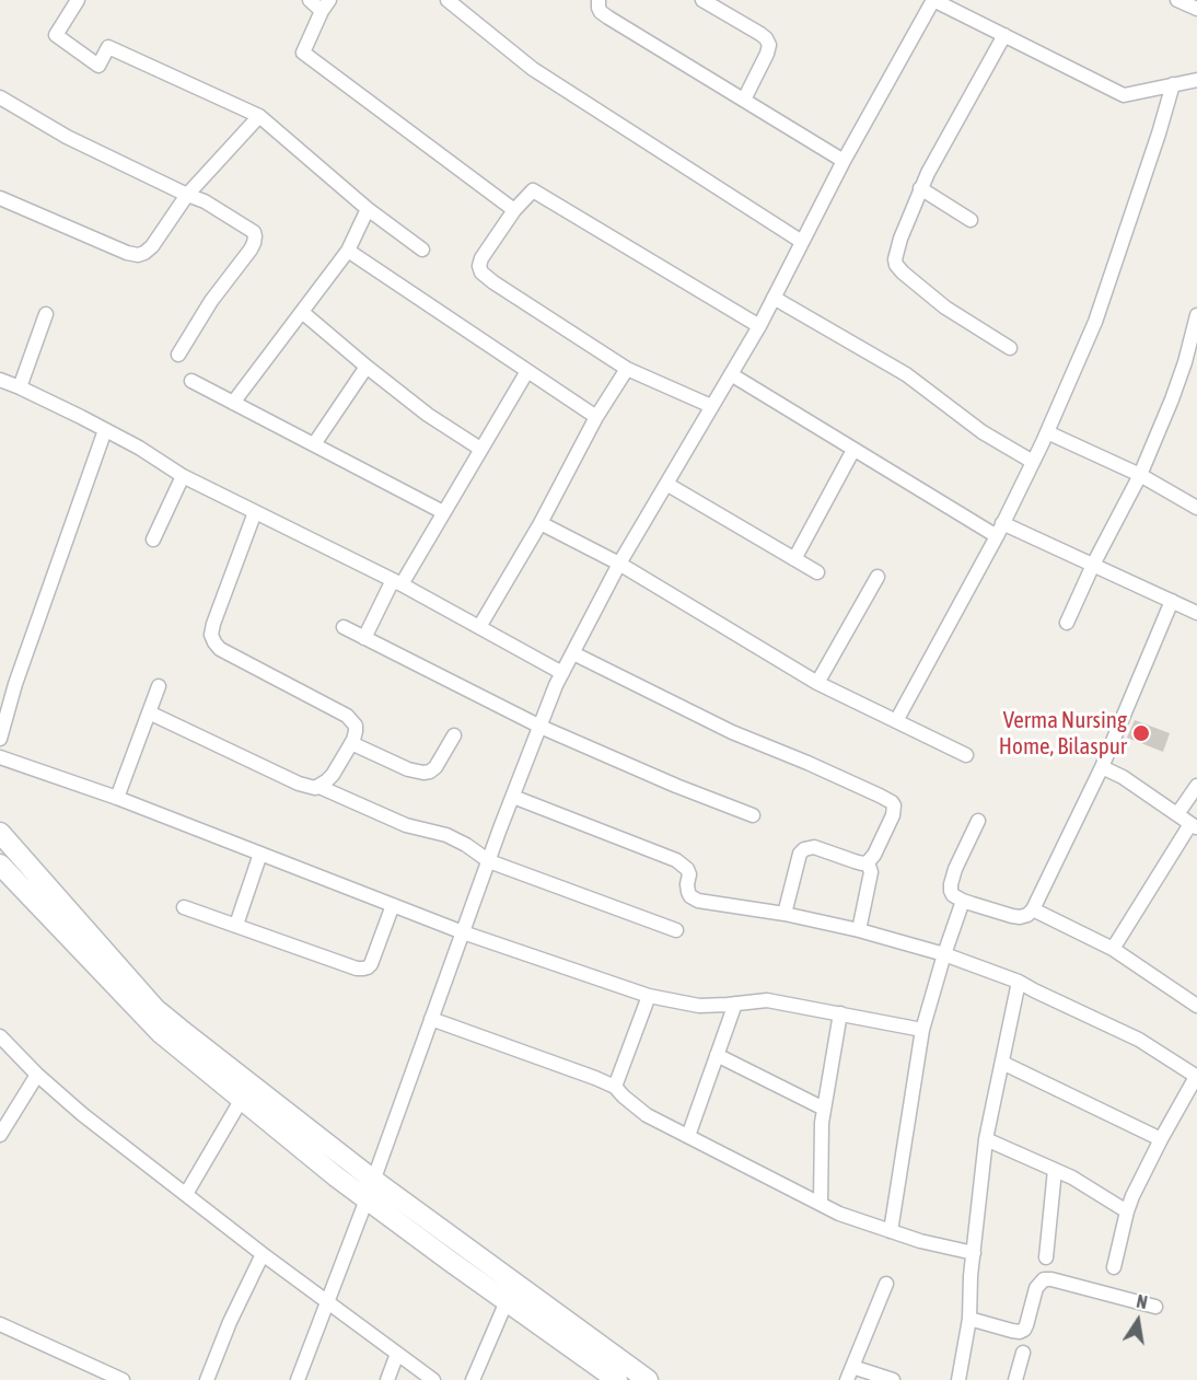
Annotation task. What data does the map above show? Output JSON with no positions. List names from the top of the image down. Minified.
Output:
{"places":["Verma Nursing Home, Bilaspur"],"north":"top"}
